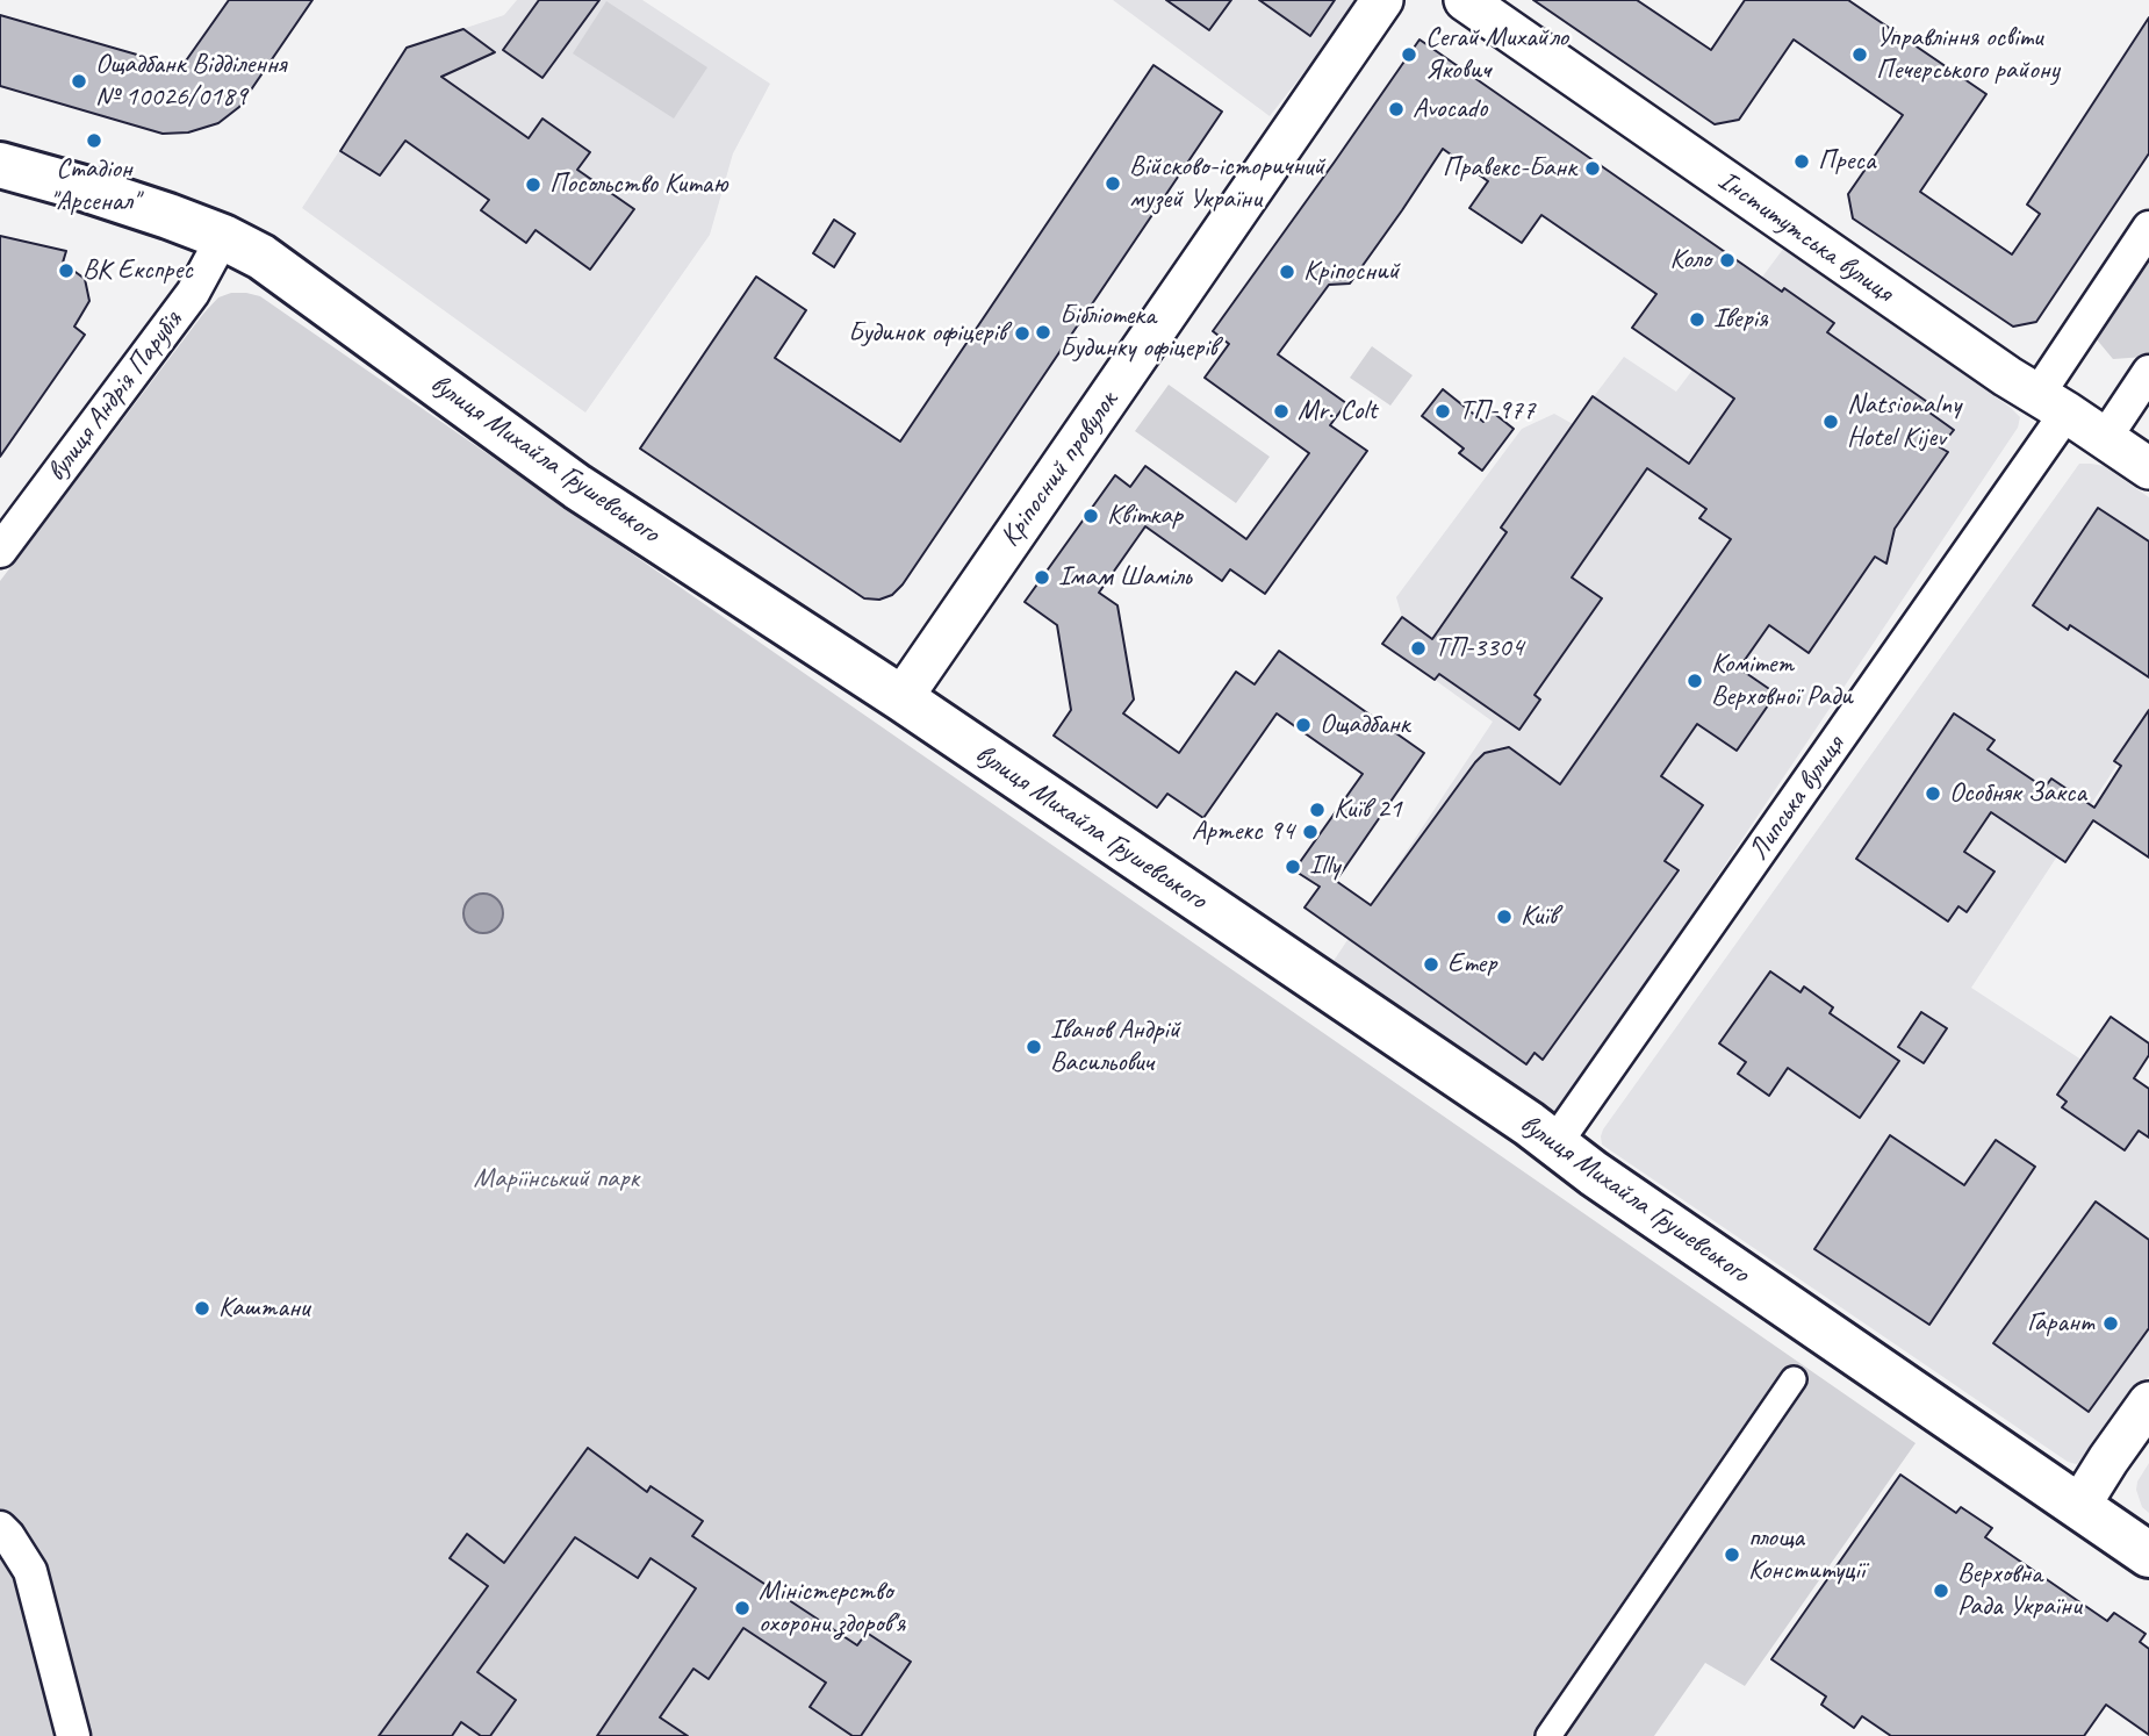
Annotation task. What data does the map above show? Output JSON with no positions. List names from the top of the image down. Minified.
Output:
{"streets":{"main road":["вулиця Михайла Грушевського"],"street":["Інститутська вулиця","вулиця Андрія Парубія","Кріпосний провулок","Липська вулиця"]},"crossings":[["Інститутська вулиця","Липська вулиця"],["вулиця Андрія Парубія","вулиця Михайла Грушевського"],["вулиця Михайла Грушевського","Кріпосний провулок"],["вулиця Михайла Грушевського","Липська вулиця"]],"parks":["Маріїнський парк"],"places":["Сегай Михайло Якович","Управління освіти Печерського району","Ощадбанк Відділення № 10026/0189","Avocado","Стадіон \"Арсенал\"","Преса","Правекс-Банк","Війсково-історичний музей України","Посольство Китаю","Коло","ВК Експрес","Кріпосний","Іверія","Бібліотека Будинку офіцерів","Будинок офіцерів","Mr. Colt","ТП-977","Natsionalny Hotel Kijev","Квіткар","Імам Шаміль","ТП-3304","Комітет Верховної Ради","Ощадбанк","Особняк Закса","Київ 21","Артекс 94","Illy","Київ","Етер","Іванов Андрій Васильович","Каштани","Гарант","площа Конституції","Верховна Рада України","Міністерство охорони здоров'я"]}
